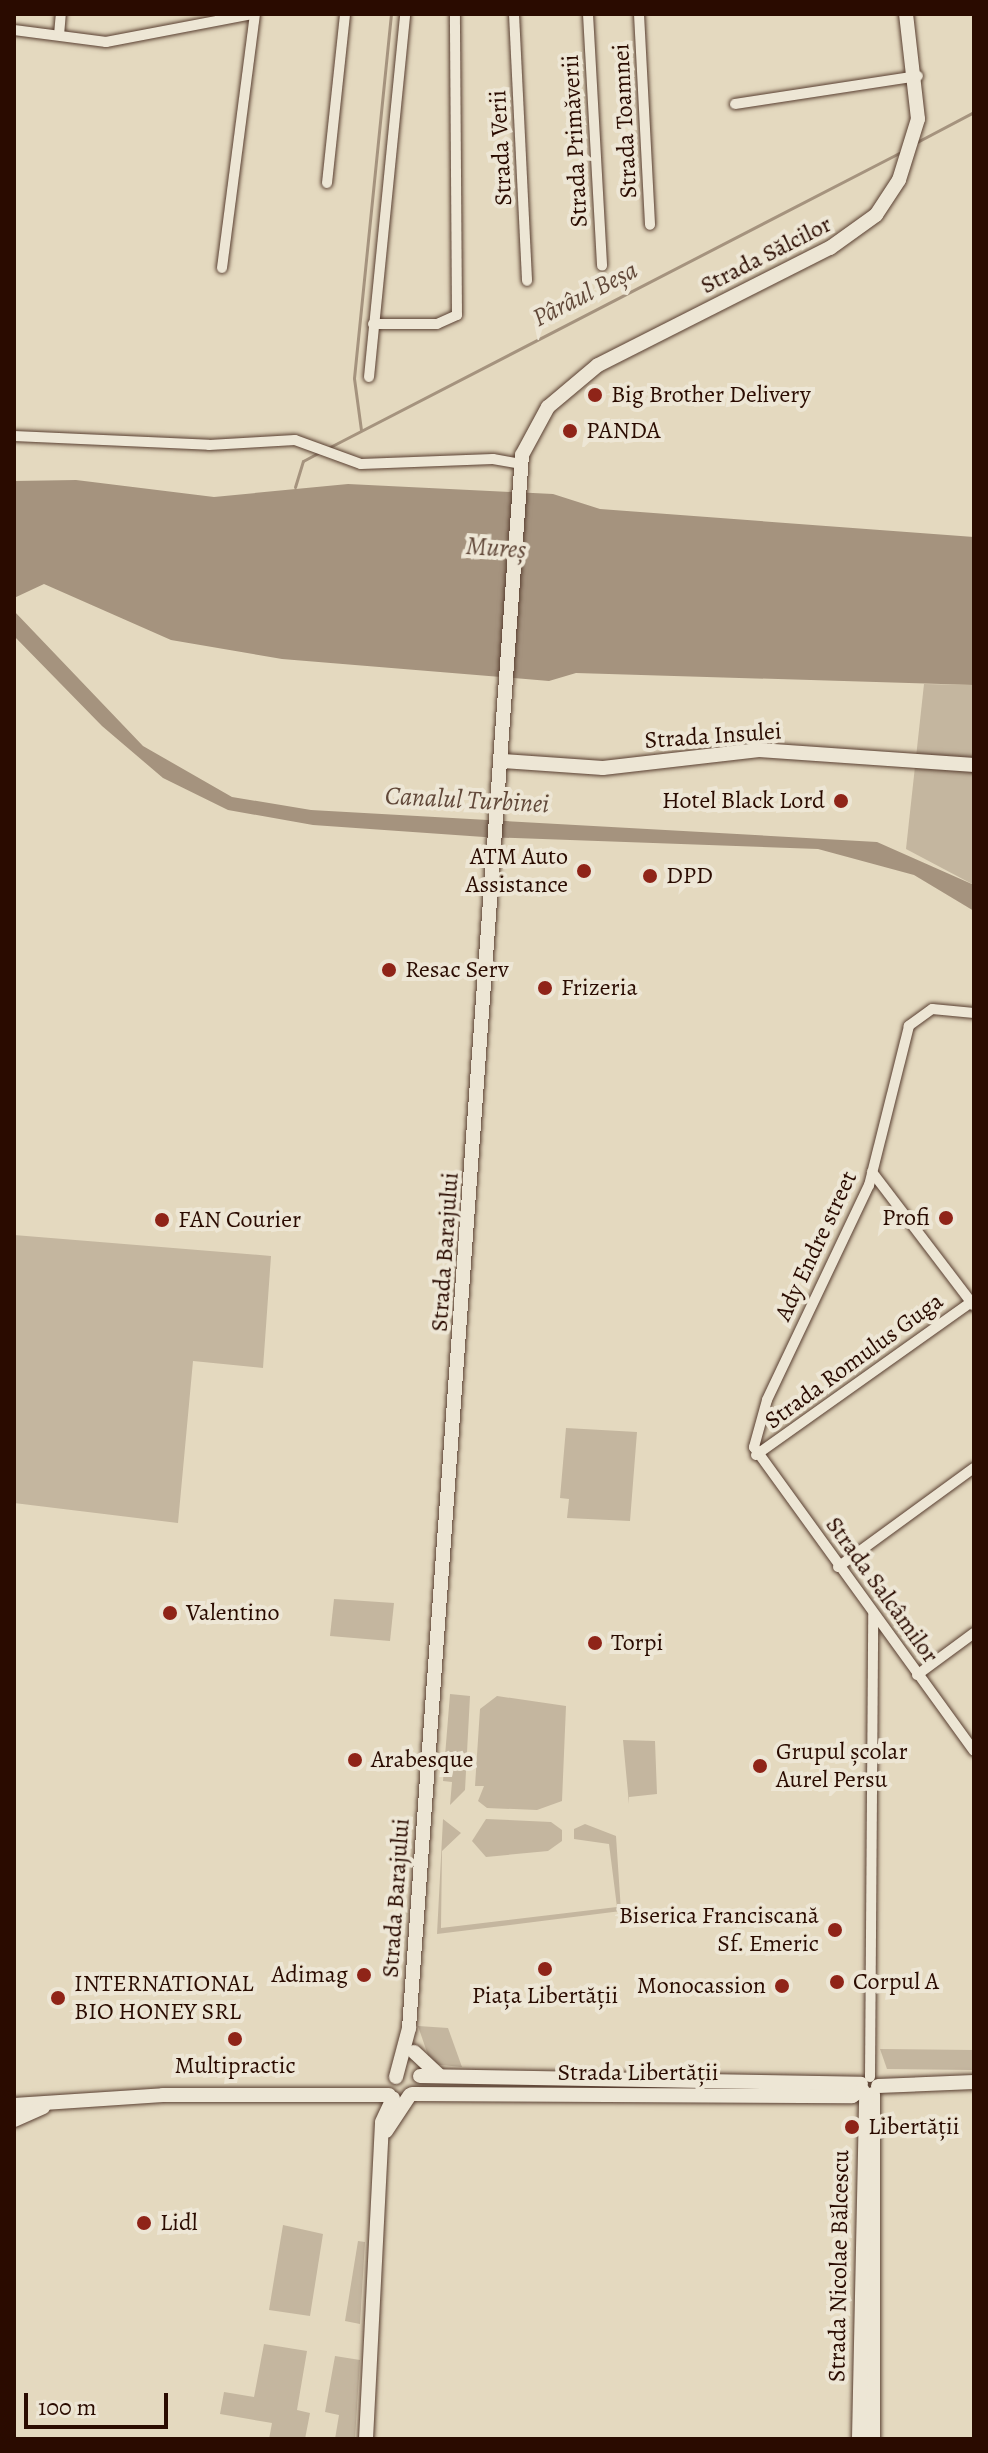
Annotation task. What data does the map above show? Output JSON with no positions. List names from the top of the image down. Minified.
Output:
{"streets":{"main road":["Strada Sălcilor","Strada Insulei","Strada Barajului","Strada Libertății","Strada Nicolae Bălcescu"],"street":["Strada Toamnei","Strada Primăverii","Strada Verii","Ady Endre street","Strada Romulus Guga","Strada Salcâmilor"]},"crossings":[["Strada Sălcilor","Strada Barajului"],["Strada Insulei","Strada Barajului"],["Ady Endre street","Strada Romulus Guga"],["Ady Endre street","Strada Salcâmilor"],["Strada Barajului","Strada Libertății"],["Strada Romulus Guga","Strada Salcâmilor"],["Strada Libertății","Strada Nicolae Bălcescu"]],"water":["Pârâul Beșa","Mureș","Canalul Turbinei"],"places":["Big Brother Delivery","PANDA","Hotel Black Lord","ATM Auto Assistance","DPD","Resac Serv","Frizeria","Profi","FAN Courier","Valentino","Torpi","Arabesque","Grupul școlar Aurel Persu","Biserica Franciscană Sf. Emeric","Piața Libertății","Adimag","Corpul A","Monocassion","INTERNATIONAL BIO HONEY SRL","Multipractic","Libertății","Lidl"],"scale_bar":"100 m"}
